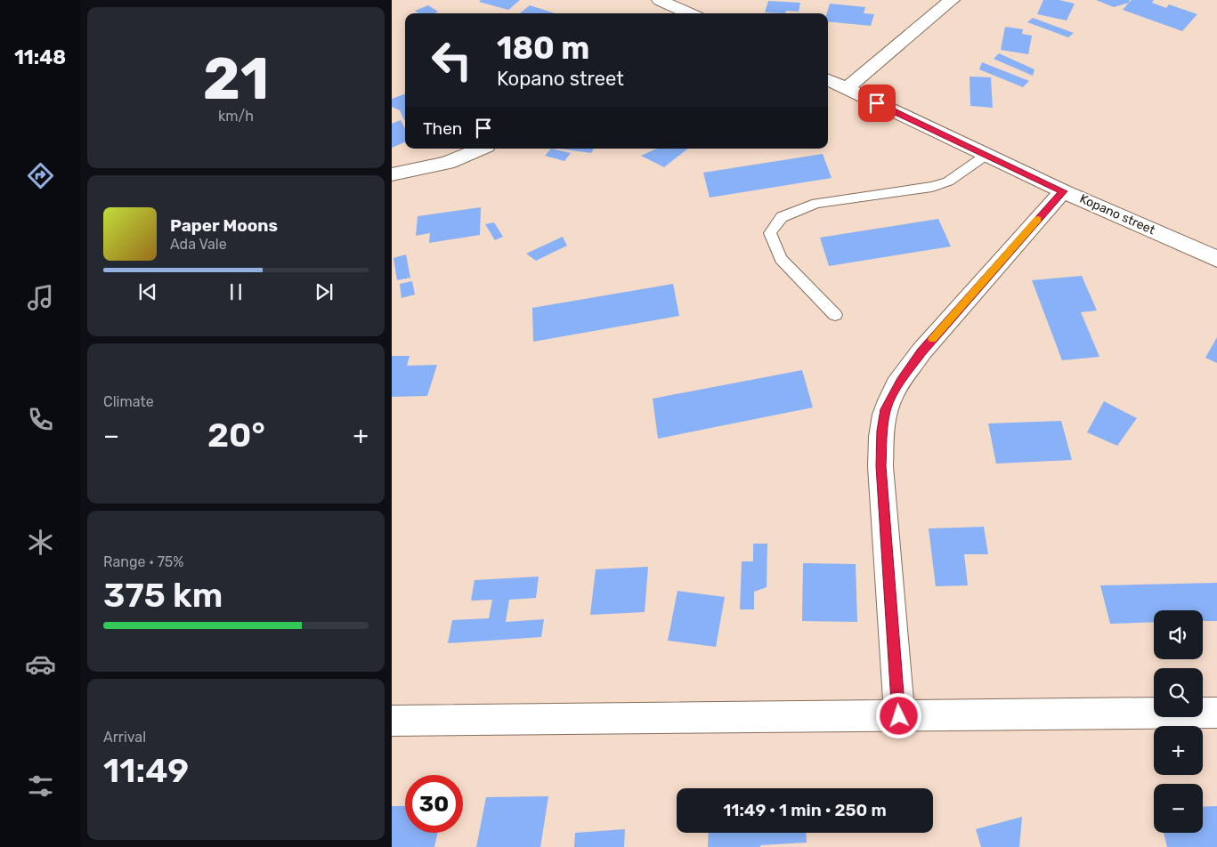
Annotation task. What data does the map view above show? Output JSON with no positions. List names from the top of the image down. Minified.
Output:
{"streets":{"street":["Kopano street"]},"page":{"tabs":"11:48","tile":[["21","km/h"],"Climate",["Range · 75%","375 km"],["Arrival","11:49"]],"turn":["180 m","Kopano street"],"then":"Then","song":["Paper Moons","Ada Vale"],"heat":["−","20°","+"],"map_buttons":["+","−"],"limit":"30","trip":"11:49 · 1 min · 250 m"}}
